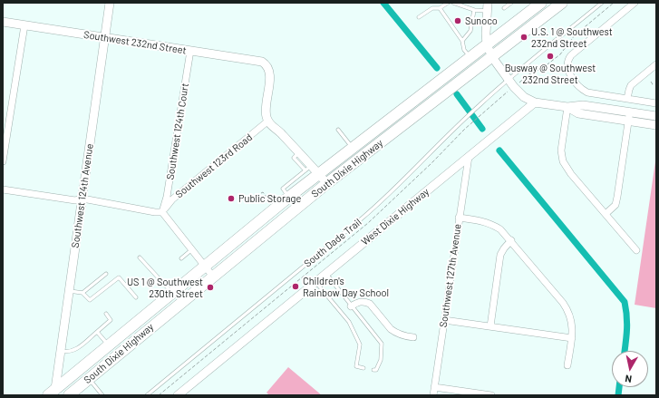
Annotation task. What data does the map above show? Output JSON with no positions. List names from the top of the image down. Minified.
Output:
{"streets":{"highway":["South Dixie Highway"],"street":["Southwest 232nd Street","Southwest 124th Court","Southwest 123rd Road","Southwest 124th Avenue","West Dixie Highway","Southwest 127th Avenue"],"path":["South Dade Trail"]},"crossings":[["Southwest 232nd Street","Southwest 124th Court"],["Southwest 232nd Street","Southwest 123rd Road"],["Southwest 232nd Street","Southwest 124th Avenue"],["Southwest 124th Court","Southwest 123rd Road"],["South Dixie Highway","Southwest 124th Avenue"],["West Dixie Highway","Southwest 127th Avenue"]],"places":["Sunoco","U.S. 1 @ Southwest 232nd Street","Busway @ Southwest 232nd Street","Public Storage","Children's Rainbow Day School","US 1 @ Southwest 230th Street"],"north":"bottom"}
